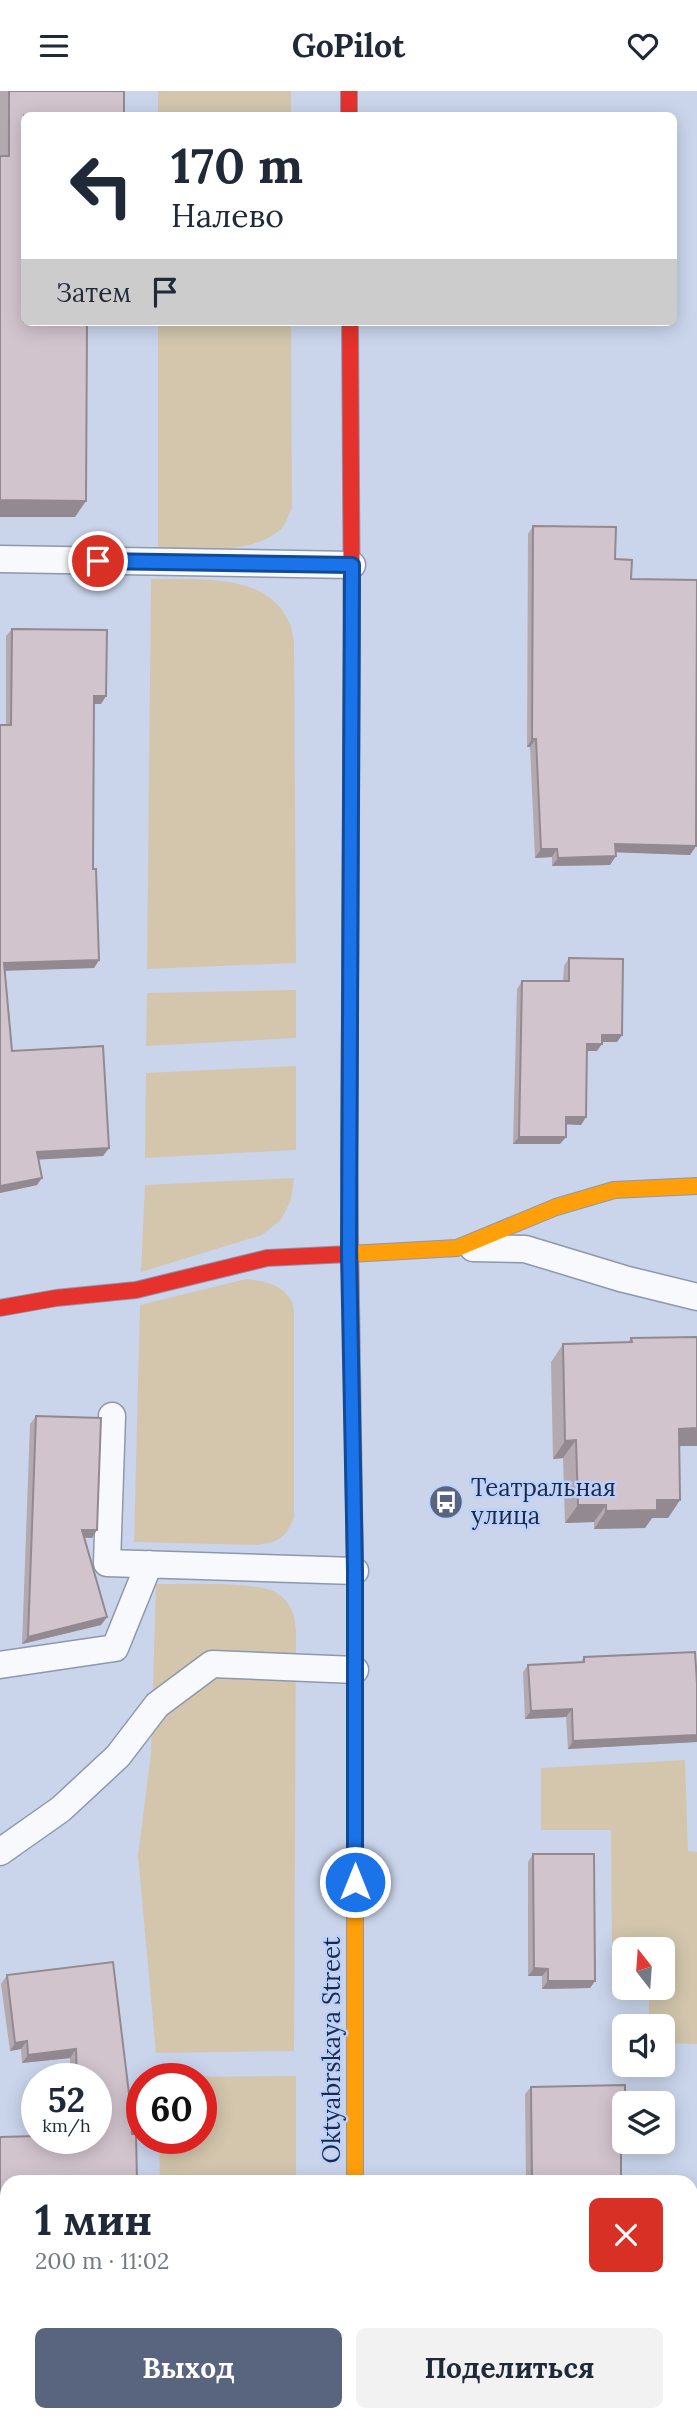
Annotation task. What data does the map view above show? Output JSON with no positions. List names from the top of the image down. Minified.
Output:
{"streets":{"main road":["Oktyabrskaya Street"]},"places":{"bus stop":["Театральная улица"]},"north":"top","page":{"header":"GoPilot","turn":["170 m","Налево"],"then":"Затем","speed":"52 km/h","limit":"60","heading":["1 мин","200 m · 11:02"],"buttons":["Выход","Поделиться"]}}
